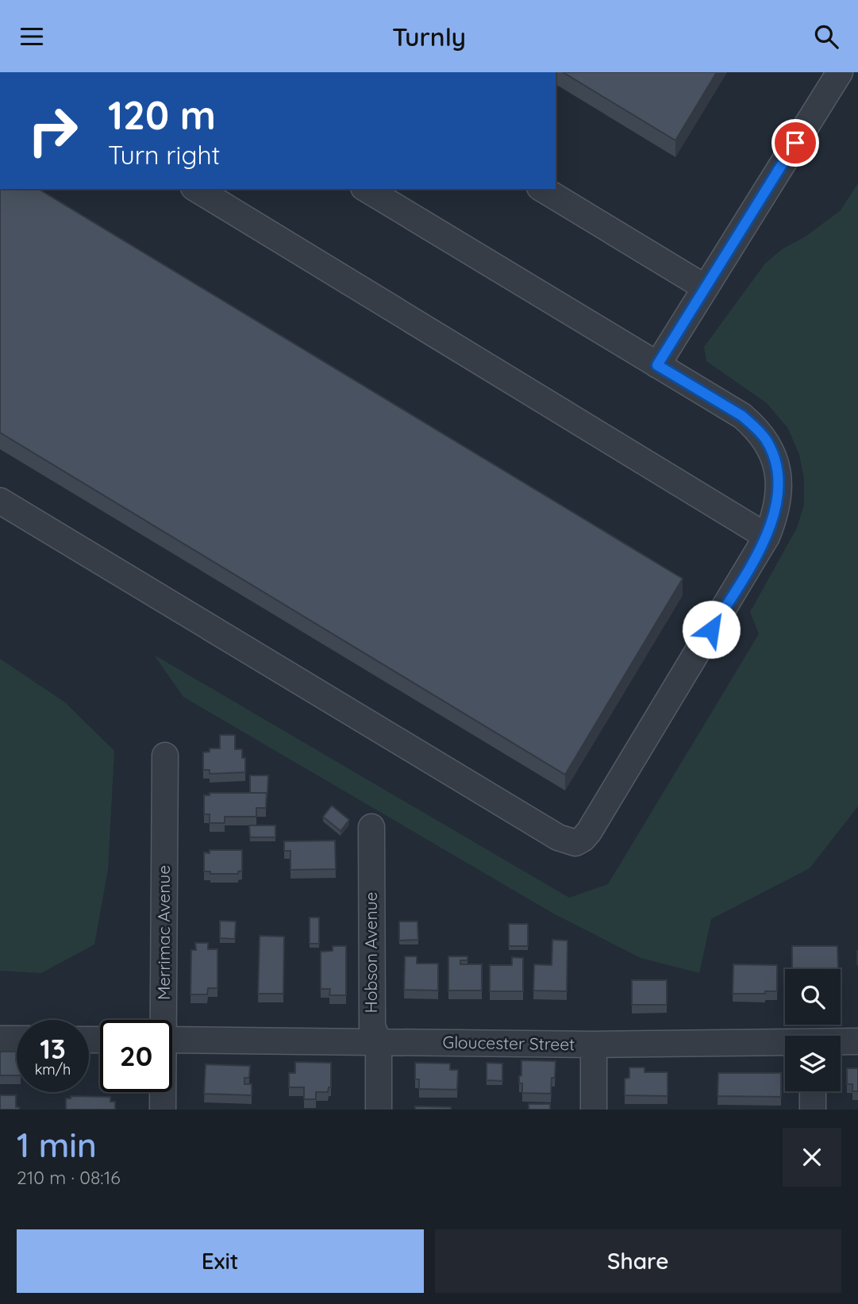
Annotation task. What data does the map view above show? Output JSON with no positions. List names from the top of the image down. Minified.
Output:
{"streets":{"street":["Merrimac Avenue","Hobson Avenue","Gloucester Street"]},"crossings":[["Hobson Avenue","Gloucester Street"]],"page":{"header":"Turnly","turn":["120 m","Turn right"],"speed":"13 km/h","limit":"20","heading":["1 min","210 m · 08:16"],"buttons":["Exit","Share"]}}
